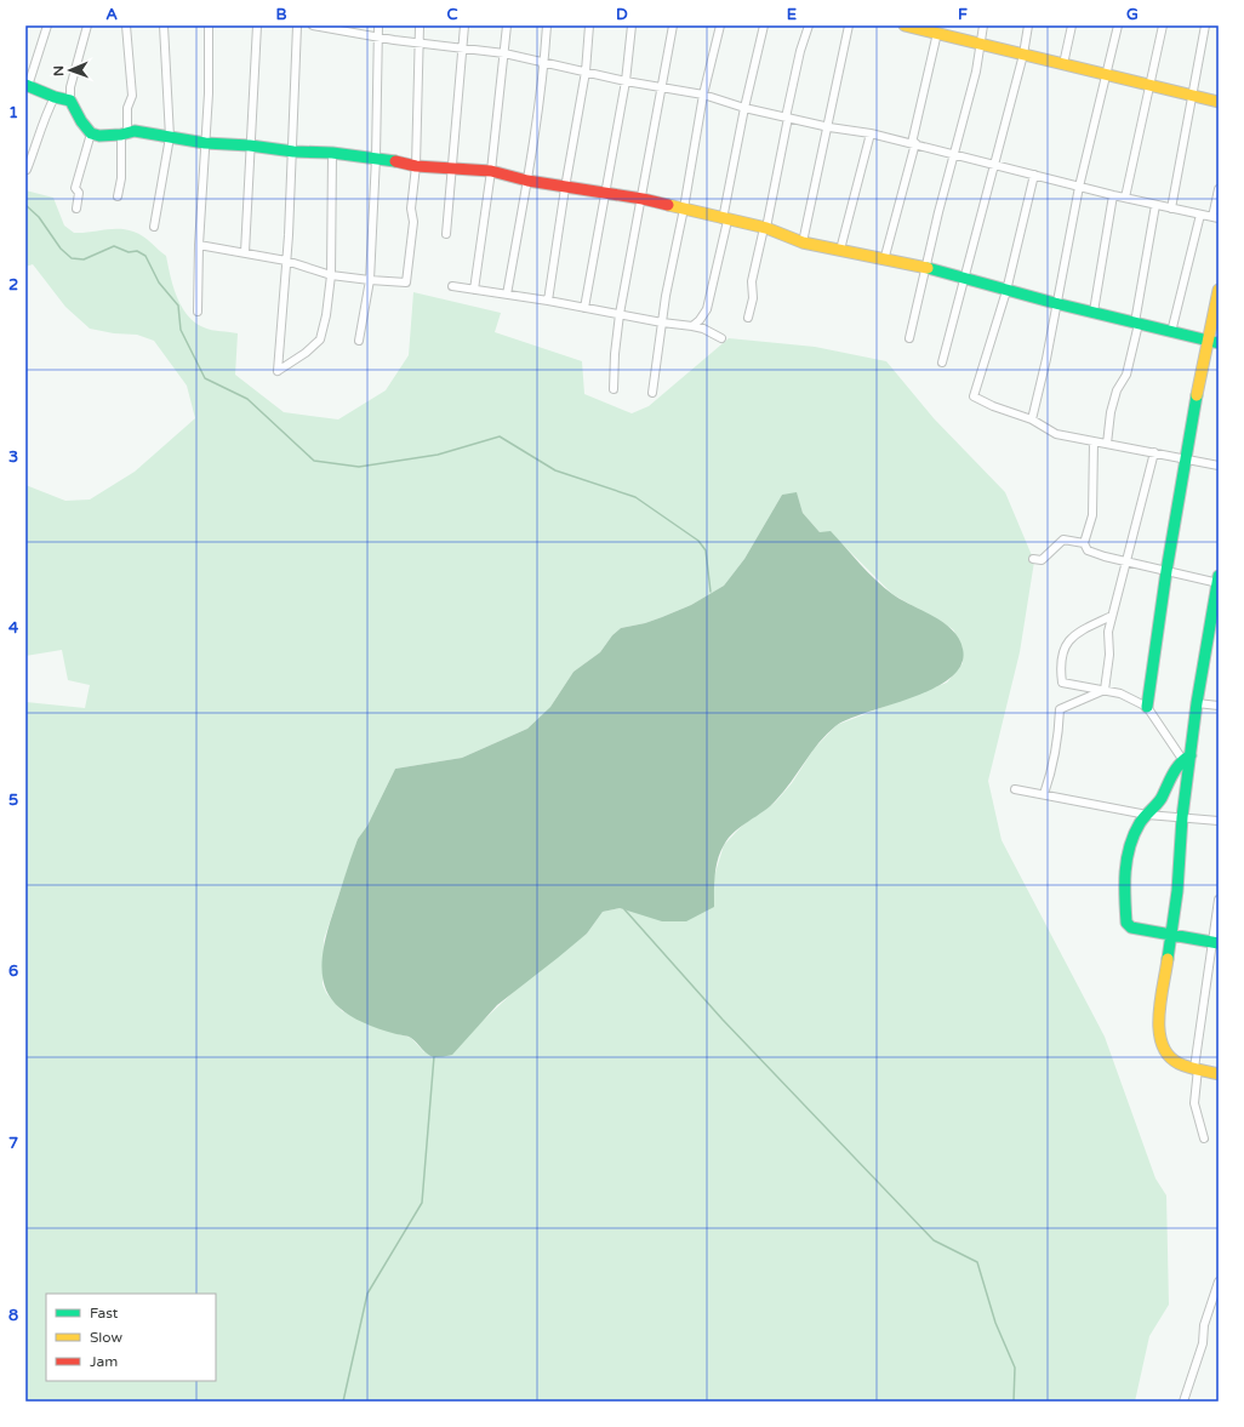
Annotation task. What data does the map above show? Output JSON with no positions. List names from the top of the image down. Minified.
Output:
{"legend":["Fast","Slow","Jam"],"north":"left","grid":{"columns":["A","B","C","D","E","F","G"],"rows":["1","2","3","4","5","6","7","8"]}}
